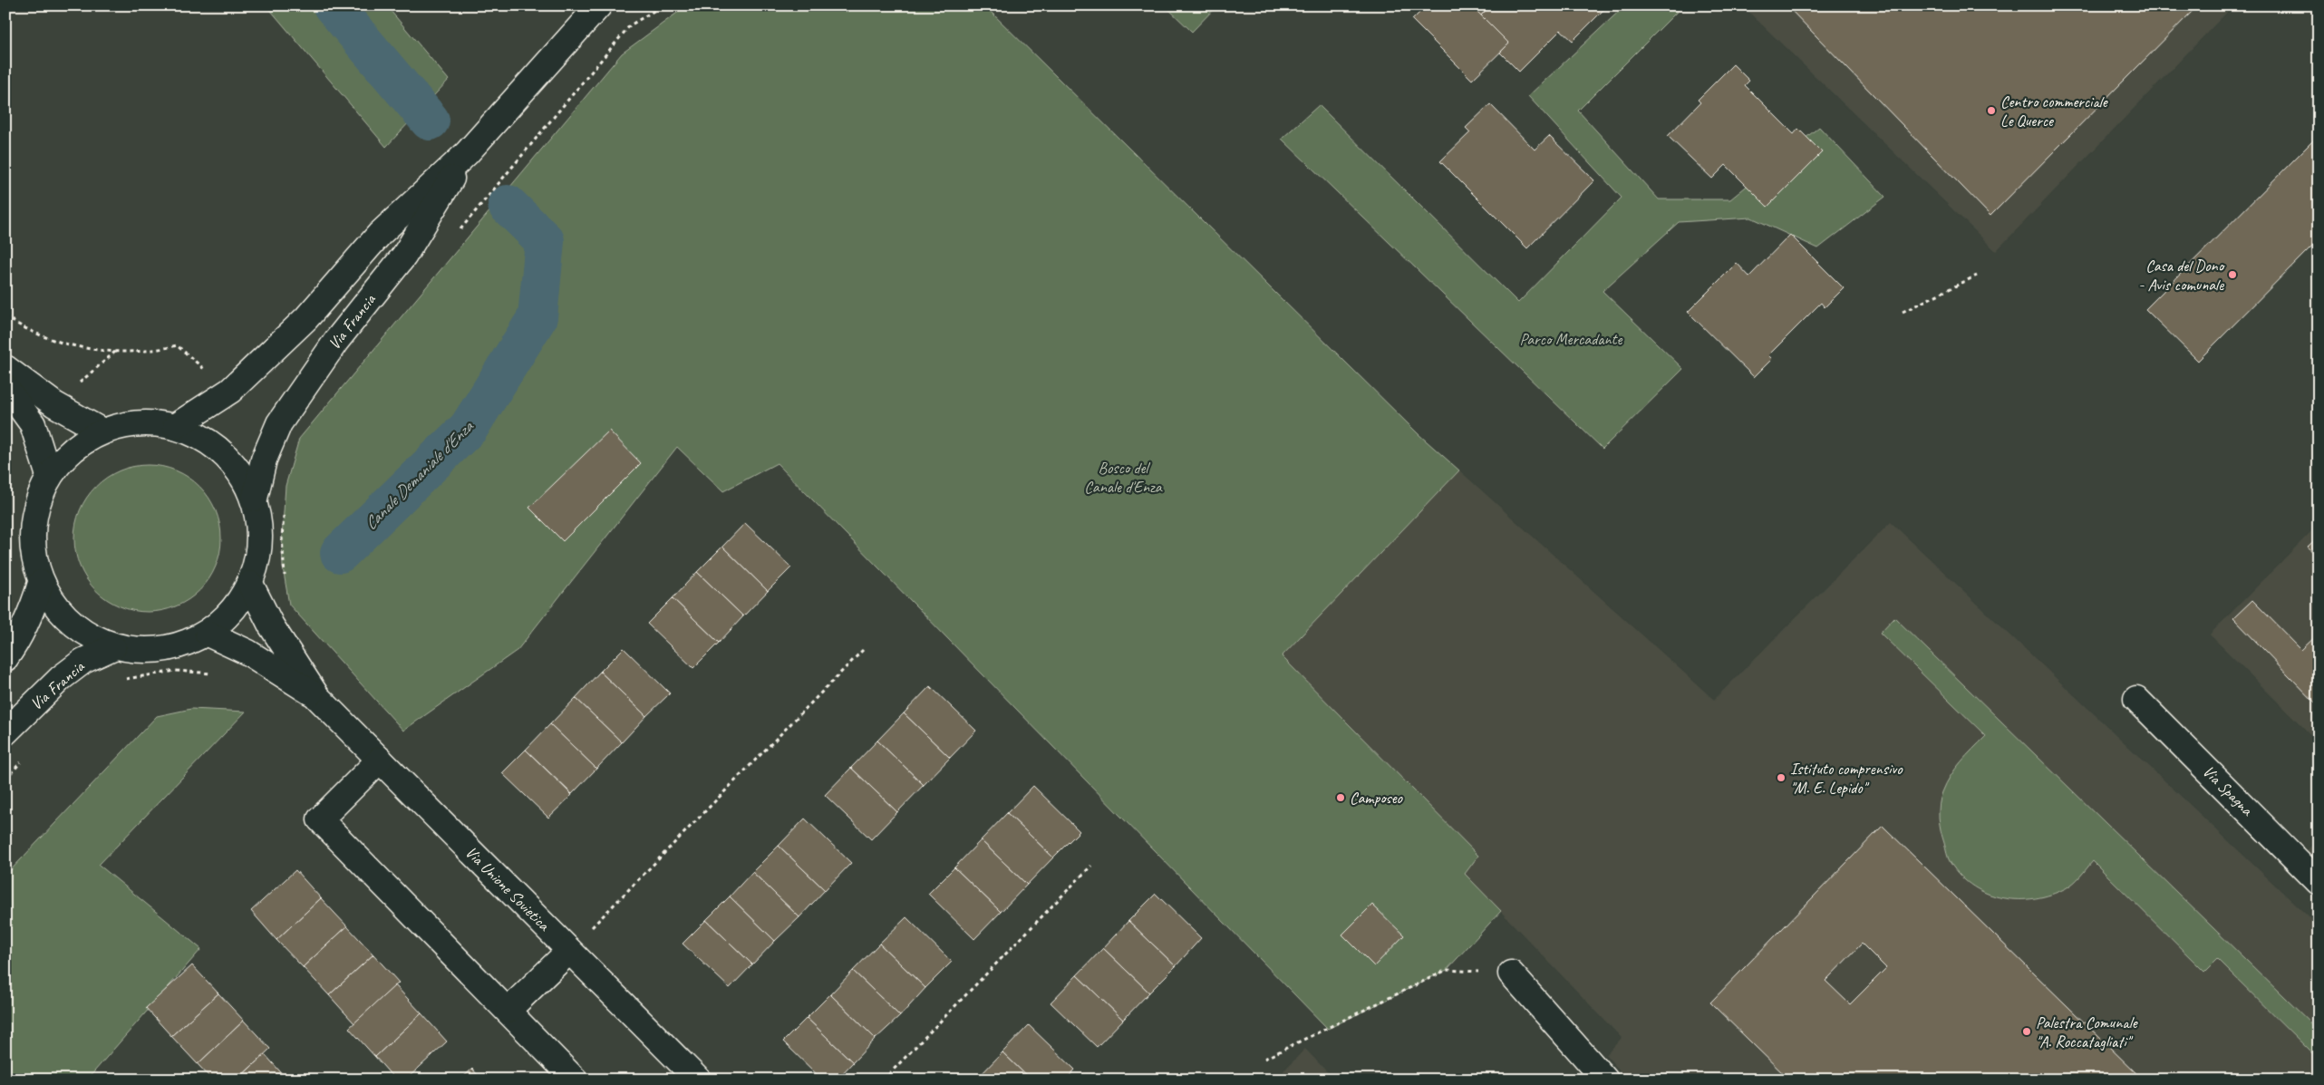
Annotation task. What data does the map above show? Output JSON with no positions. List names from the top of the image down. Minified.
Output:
{"streets":{"street":["Via Francia","Via Spagna","Via Unione Sovietica"]},"crossings":[["Via Francia","Via Unione Sovietica"]],"water":["Canale Demaniale d'Enza"],"parks":["Parco Mercadante","Bosco del Canale d'Enza"],"places":["Centro commerciale Le Querce","Casa del Dono - Avis comunale","Istituto comprensivo \"M. E. Lepido\"","Camposeo","Palestra Comunale \"A. Roccatagliati\""]}
